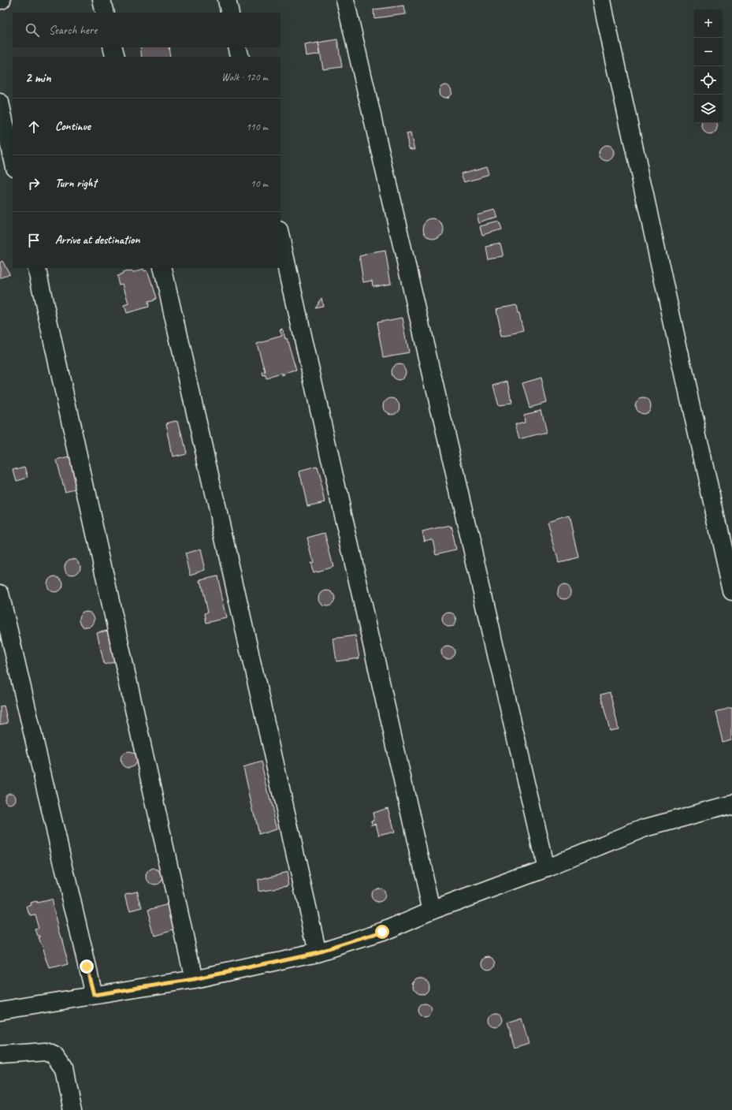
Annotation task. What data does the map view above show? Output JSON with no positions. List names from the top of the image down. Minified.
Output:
{"page":{"map_buttons":["+","−"],"search":"Search here","heading":["2 min","Walk · 120 m"],"list":[["Continue","110 m"],["Turn right","10 m"],"Arrive at destination"]}}
